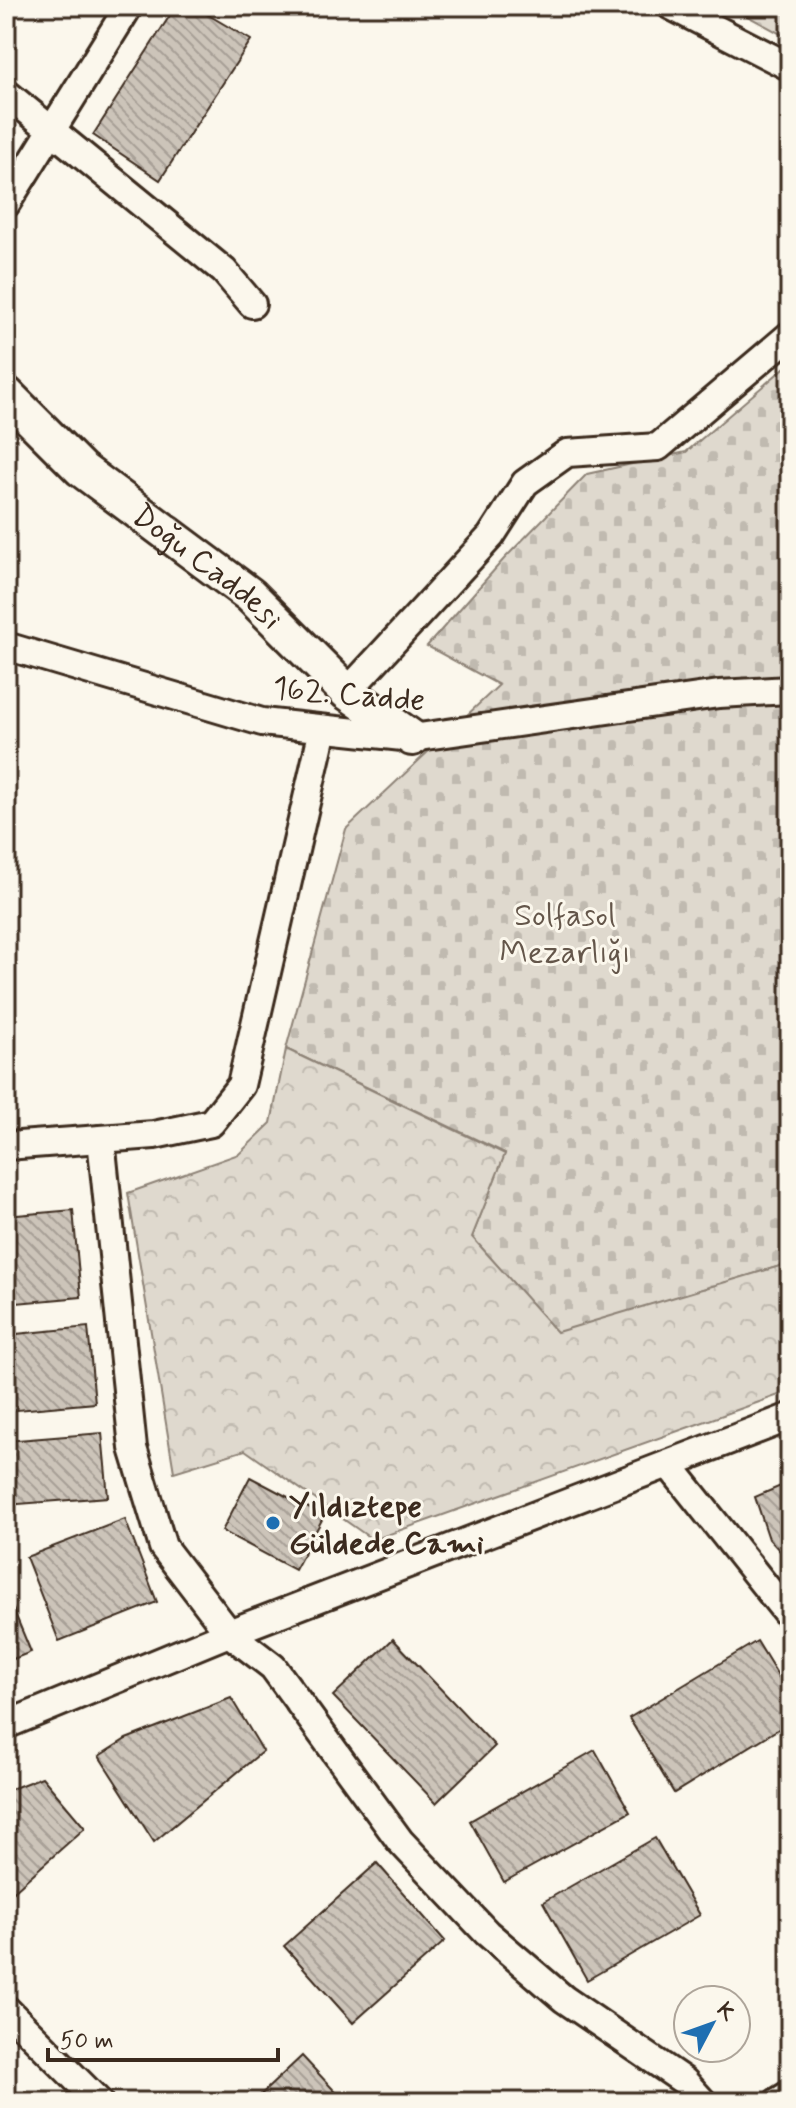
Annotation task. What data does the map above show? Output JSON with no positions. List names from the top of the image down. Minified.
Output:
{"streets":{"street":["Doğu Caddesi","162. Cadde"]},"crossings":[["Doğu Caddesi","162. Cadde"]],"parks":["Solfasol Mezarlığı"],"places":["Yıldıztepe Güldede Cami"],"scale_bar":"50 m","north":"top right"}
